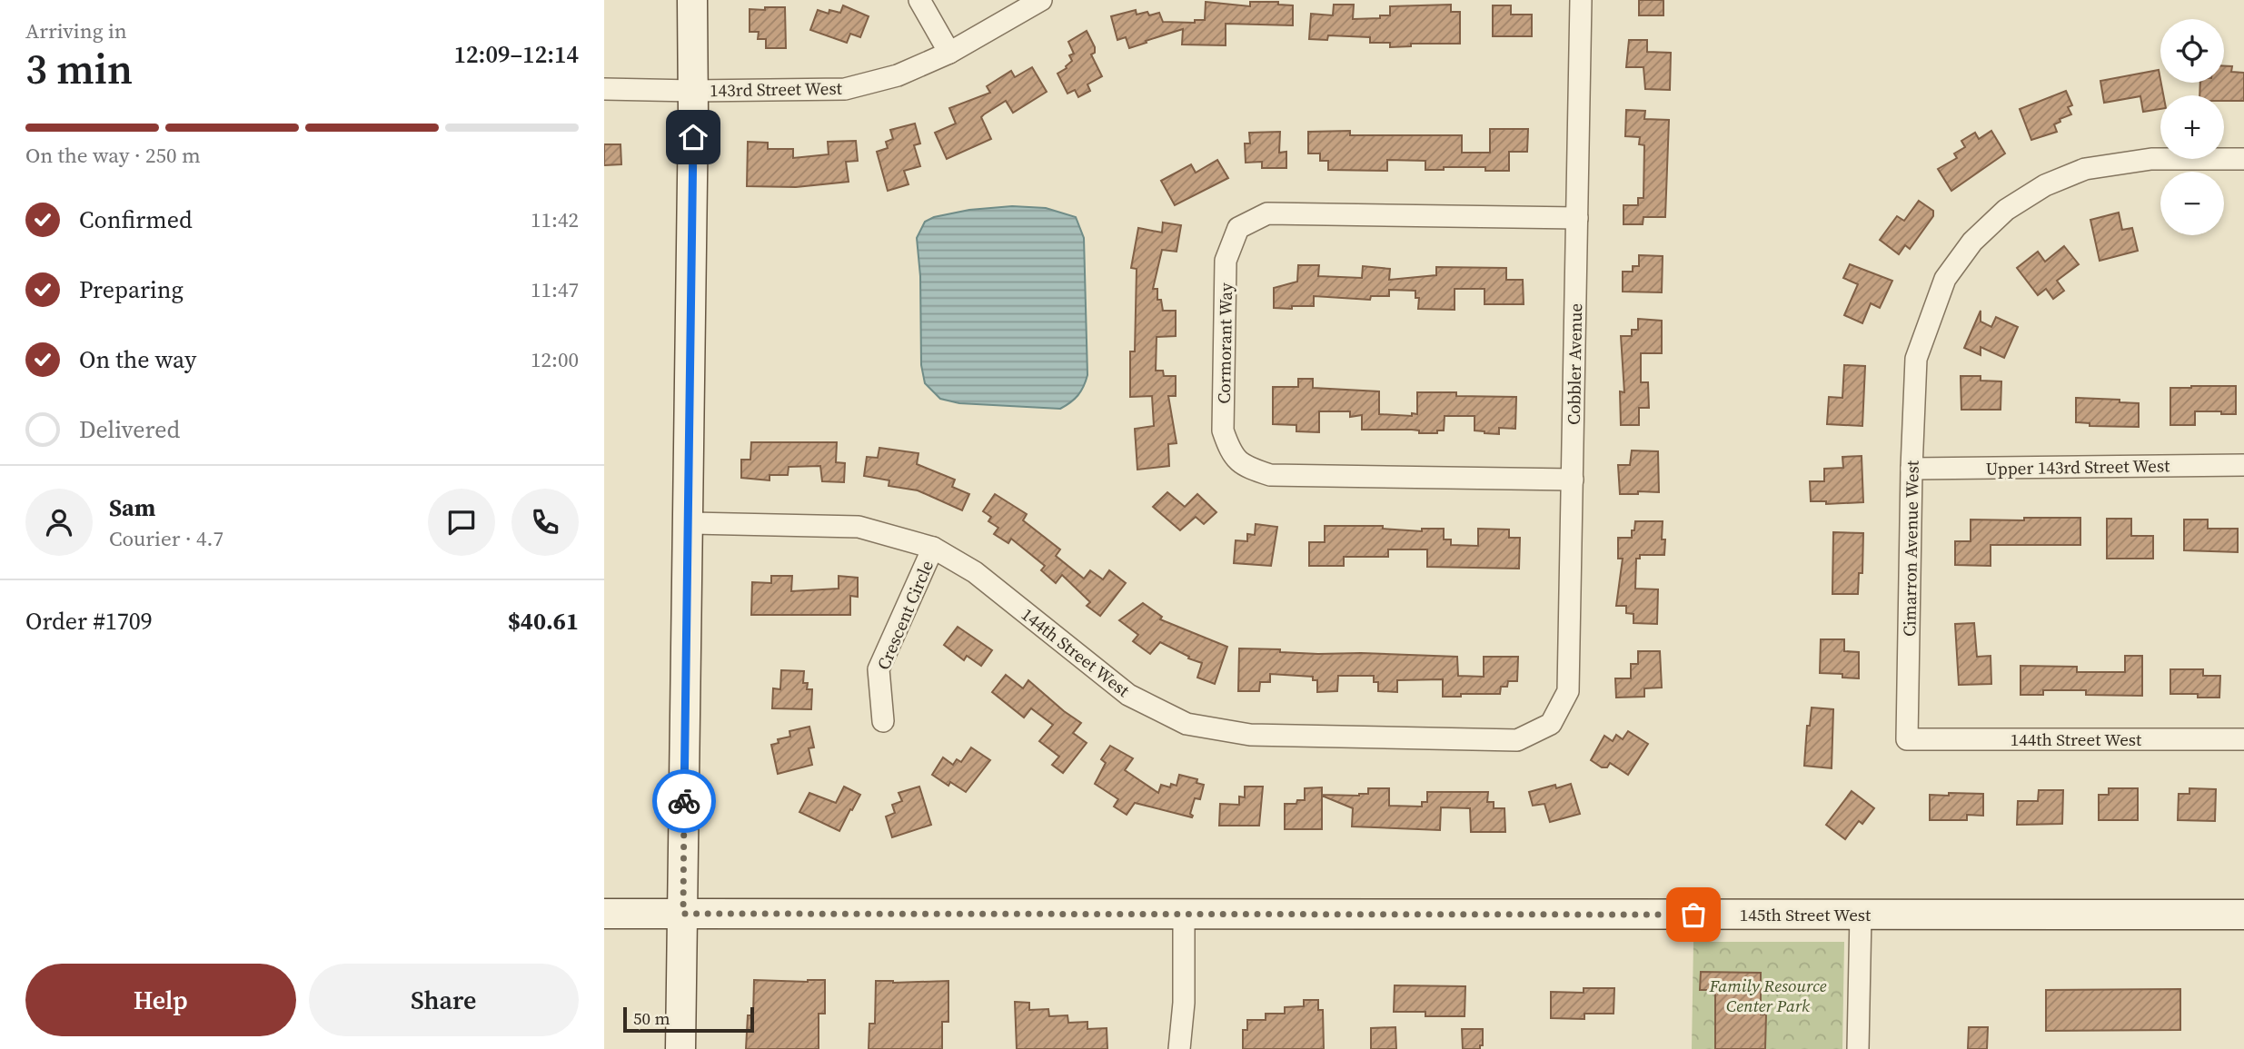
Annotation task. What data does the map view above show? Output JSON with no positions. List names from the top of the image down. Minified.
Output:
{"streets":{"street":["143rd Street West","Cormorant Way","Cobbler Avenue","Upper 143rd Street West","Cimarron Avenue West","Crescent Circle","144th Street West","145th Street West"]},"crossings":[["Cormorant Way","Cobbler Avenue"],["Cobbler Avenue","144th Street West"],["Upper 143rd Street West","Cimarron Avenue West"],["Cimarron Avenue West","144th Street West"],["Crescent Circle","144th Street West"]],"parks":["Family Resource Center Park"],"scale_bar":"50 m","page":{"heading":["3 min","Arriving in","12:09–12:14"],"panel":["Sam","Courier · 4.7","Order #1709","$40.61"],"map_buttons":["+","−"],"bar":"On the way · 250 m","list":[["Confirmed","11:42"],["Preparing","11:47"],["On the way","12:00"],"Delivered"],"buttons":["Help","Share"],"scale":"50 m"}}
